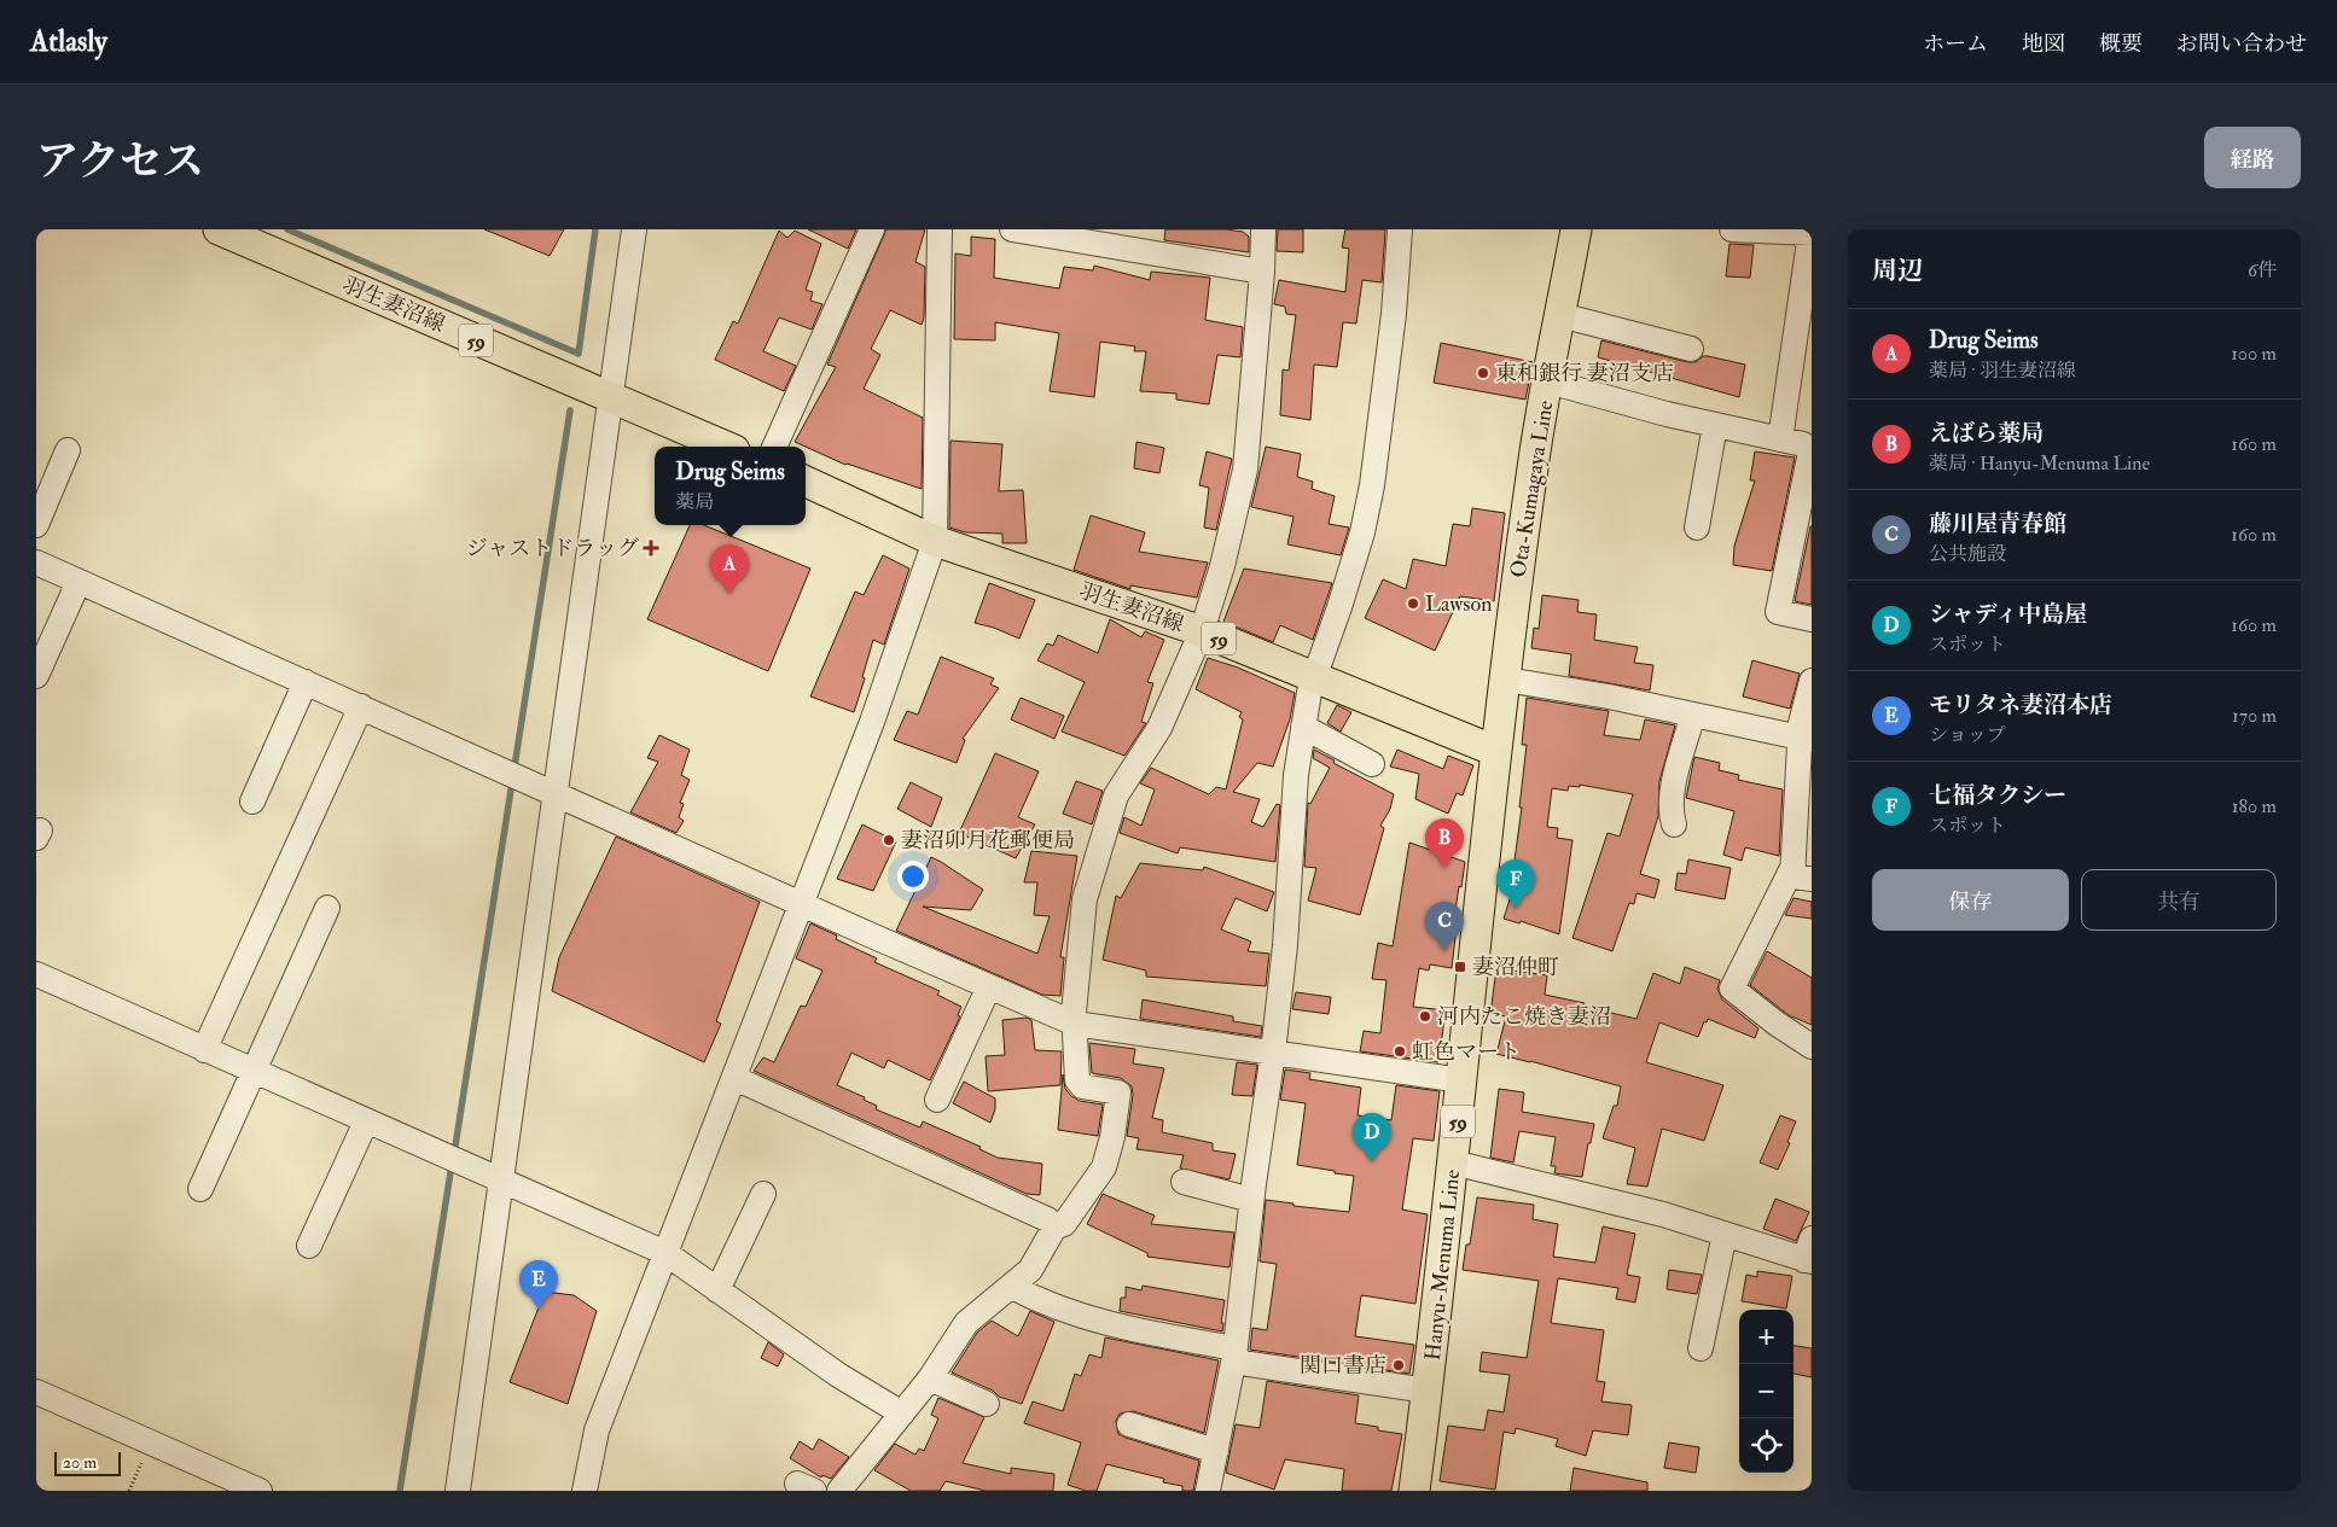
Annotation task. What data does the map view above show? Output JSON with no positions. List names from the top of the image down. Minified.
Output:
{"streets":{"main road":["羽生妻沼線","59","Ota-Kumagaya Line","Hanyu-Menuma Line"]},"crossings":[["羽生妻沼線","Ota-Kumagaya Line"],["羽生妻沼線","Hanyu-Menuma Line"],["Ota-Kumagaya Line","Hanyu-Menuma Line"]],"places":{"other":["東和銀行 妻沼支店","Lawson","妻沼卯月花郵便局","河内たこ焼き妻沼","虹色マート","関口書店"],"health":["ジャストドラッグ"],"transit":["妻沼仲町"]},"scale_bar":"20 m","page":{"header":"Atlasly","nav":["ホーム","地図","概要","お問い合わせ"],"title":"アクセス","buttons":["経路",["保存","共有"]],"heading":["周辺","6件"],"list":[{"mark":"A","name":"Drug Seims","note":"薬局 · 羽生妻沼線","value":"100 m"},{"mark":"B","name":"えばら薬局","note":"薬局 · Hanyu-Menuma Line","value":"160 m"},{"mark":"C","name":"藤川屋青春館","note":"公共施設","value":"160 m"},{"mark":"D","name":"シャディ中島屋","note":"スポット","value":"160 m"},{"mark":"E","name":"モリタネ妻沼本店","note":"ショップ","value":"170 m"},{"mark":"F","name":"七福タクシー","note":"スポット","value":"180 m"}],"popup":["Drug Seims","薬局"],"pins":["A","B","F","C","D","E"],"map_buttons":["+","−"],"scale":"20 m"}}
